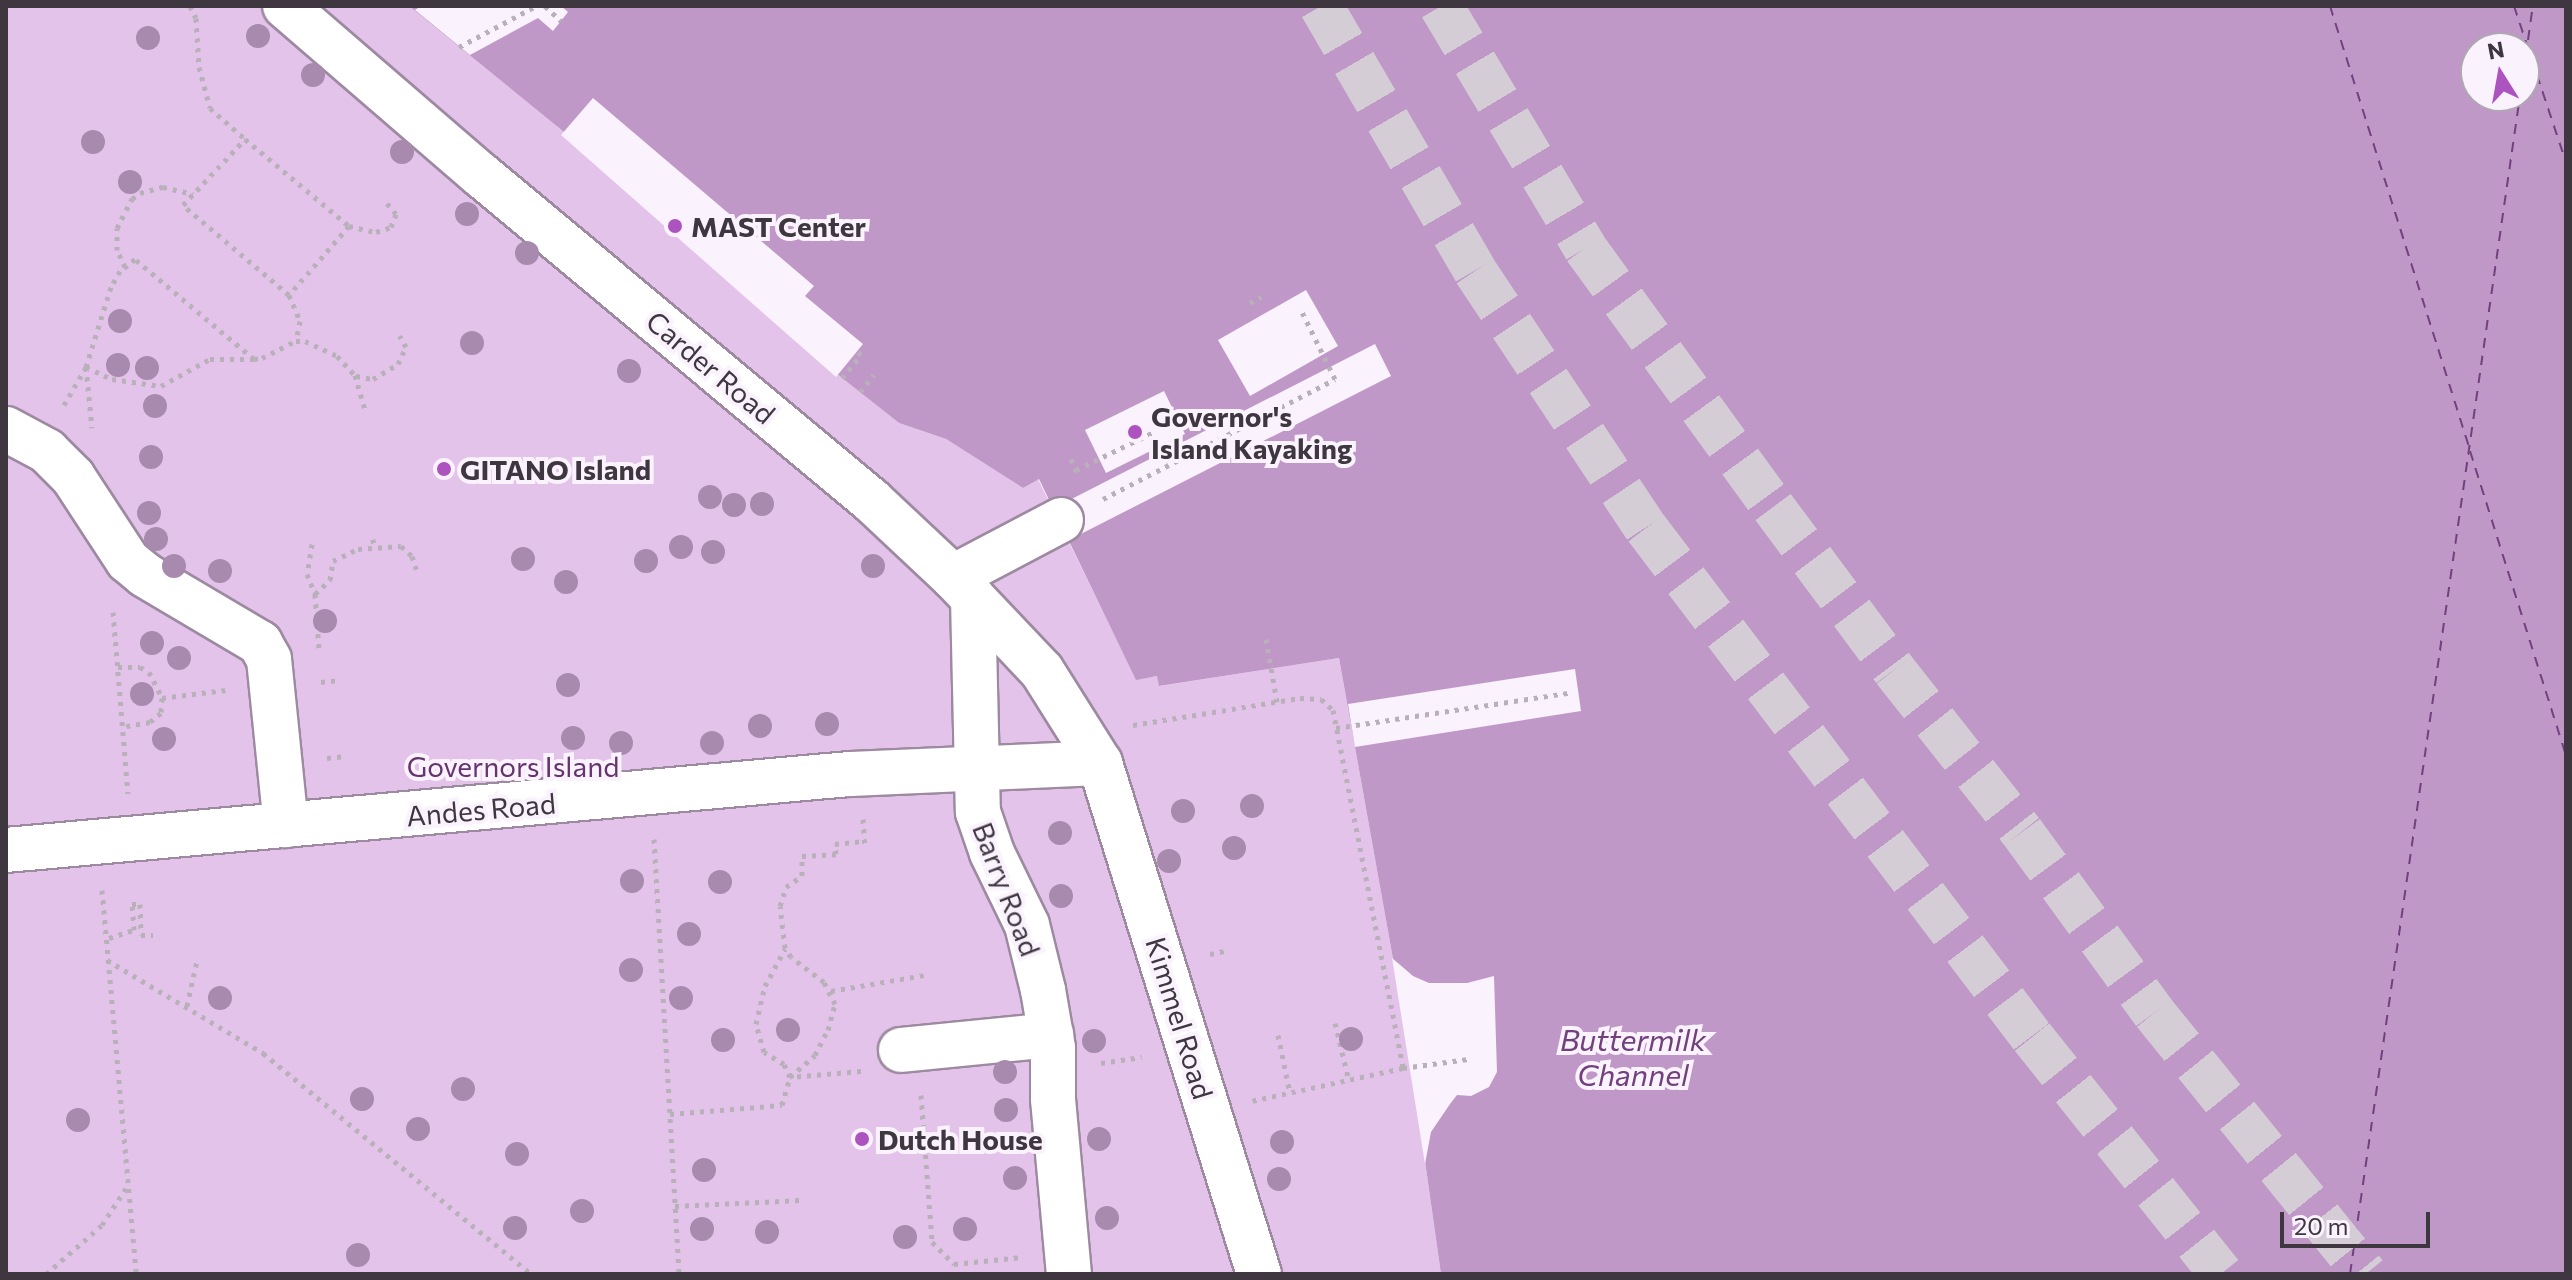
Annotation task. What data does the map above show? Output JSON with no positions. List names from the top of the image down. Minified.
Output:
{"streets":{"street":["Carder Road","Andes Road","Barry Road","Kimmel Road"]},"crossings":[["Carder Road","Andes Road"],["Carder Road","Barry Road"],["Carder Road","Kimmel Road"],["Andes Road","Barry Road"],["Andes Road","Kimmel Road"]],"water":["Buttermilk Channel"],"parks":["Governors Island"],"places":["MAST Center","Governor's Island Kayaking","GITANO Island","Dutch House"],"scale_bar":"20 m","north":"top"}
